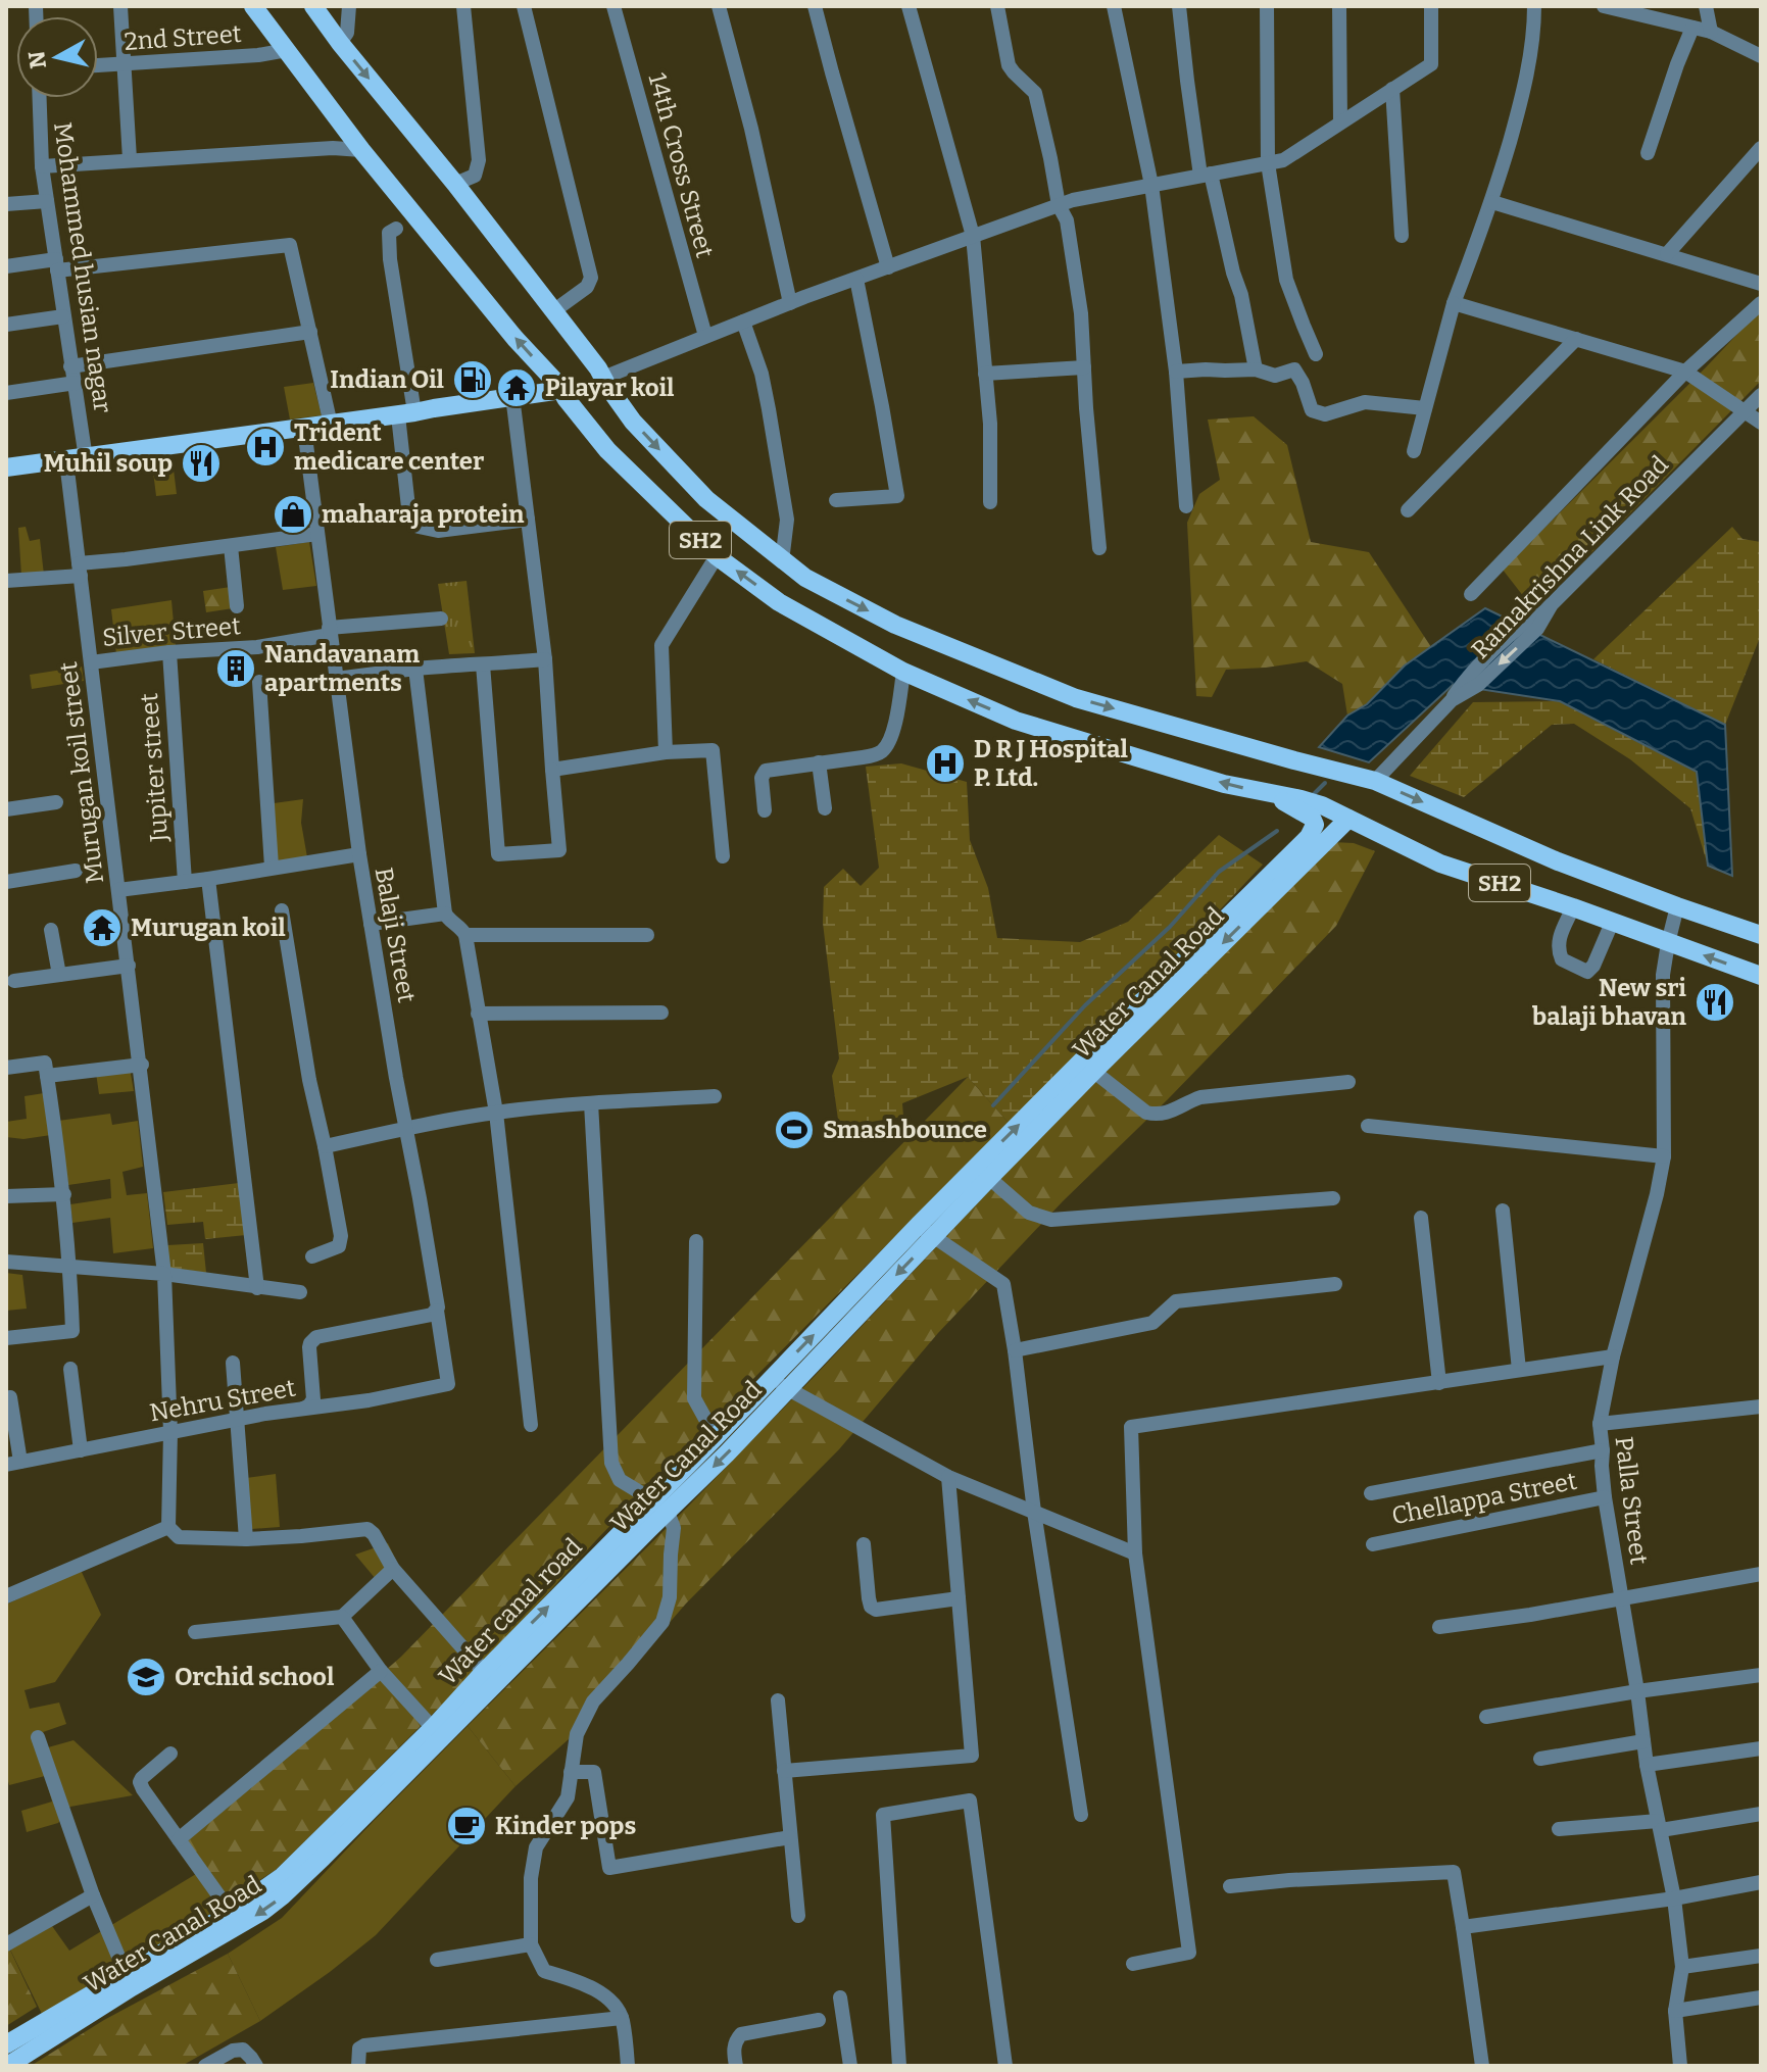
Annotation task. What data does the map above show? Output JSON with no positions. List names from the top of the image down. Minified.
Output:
{"streets":{"main road":["SH2","Water Canal Road","Water canal road"],"street":["2nd Street","14th Cross Street","Mohammed husian nagar","Ramakrishna Link Road","Silver Street","Jupiter street","Murugan koil street","Balaji Street","Nehru Street","Chellappa Street","Palla Street"]},"crossings":[["2nd Street","SH2"],["Mohammed husian nagar","Murugan koil street"],["SH2","Ramakrishna Link Road"],["SH2","Water Canal Road"],["SH2","Palla Street"],["SH2","Water canal road"],["Silver Street","Jupiter street"],["Silver Street","Murugan koil street"],["Silver Street","Balaji Street"],["Murugan koil street","Nehru Street"],["Balaji Street","Nehru Street"],["Water Canal Road","Water canal road"],["Chellappa Street","Palla Street"]],"one_way":["Water Canal Road"],"places":{"fuel station":["Indian Oil"],"temple":["Pilayar koil","Murugan koil"],"hospital":["Trident medicare center","D R J Hospital P. Ltd."],"restaurant":["Muhil soup","New sri balaji bhavan"],"shop":["maharaja protein"],"building":["Nandavanam apartments"],"sports":["Smashbounce"],"school or university":["Orchid school"],"cafe":["Kinder pops"]},"north":"left"}
